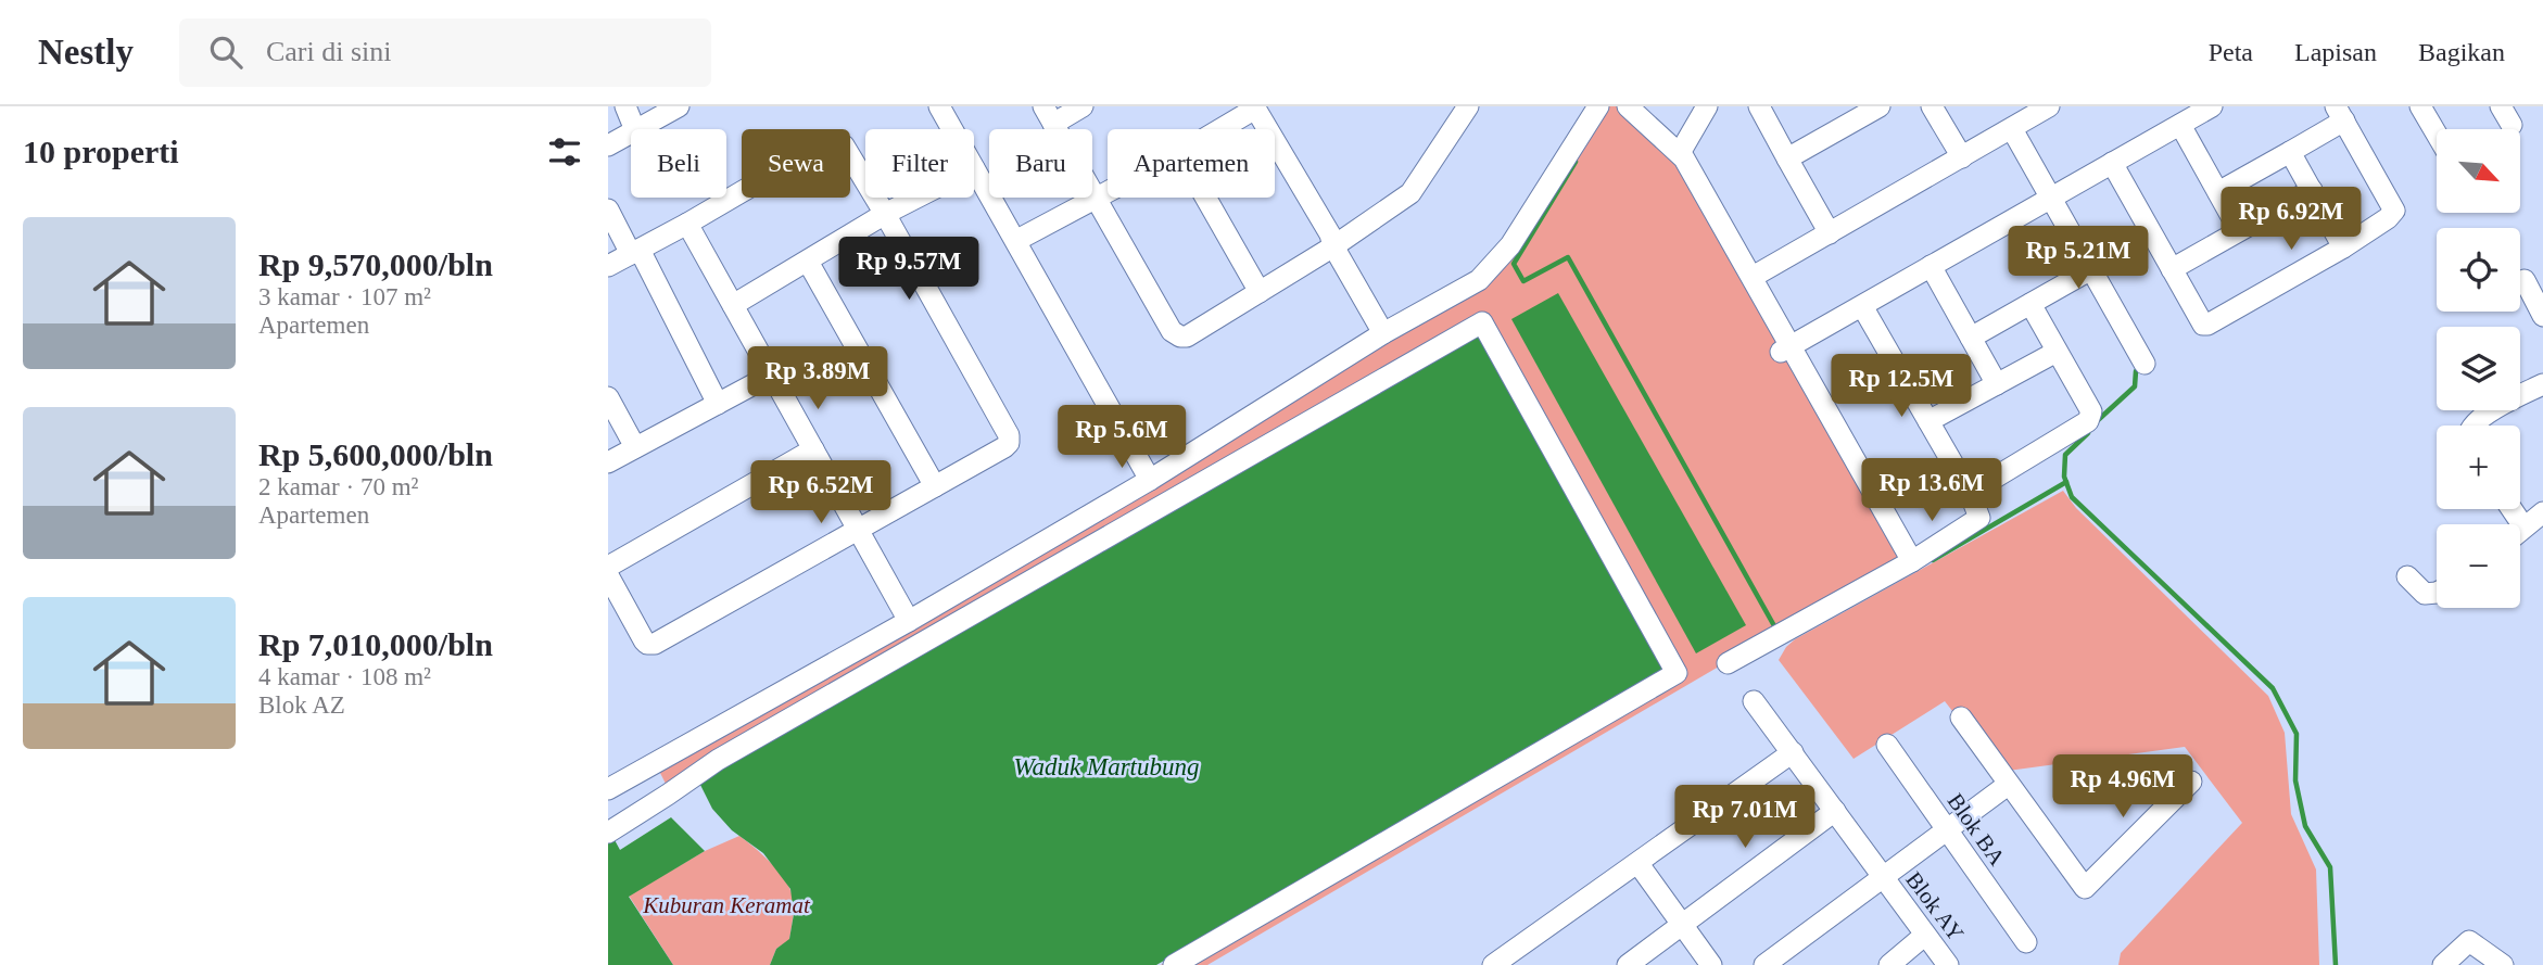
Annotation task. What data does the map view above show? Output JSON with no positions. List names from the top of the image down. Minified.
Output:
{"streets":{"street":["Blok BA","Blok AY"]},"water":["Waduk Martubung"],"parks":["Kuburan Keramat"],"north":"bottom right","page":{"header":"Nestly","search":"Cari di sini","nav":["Peta","Lapisan","Bagikan"],"heading":"10 properti","map_buttons":["+","−"],"chip":["Beli","Sewa","Filter","Baru","Apartemen"],"price":["Rp 6.92M","Rp 5.21M","Rp 9.57M","Rp 3.89M","Rp 12.5M","Rp 5.6M","Rp 13.6M","Rp 6.52M","Rp 4.96M","Rp 7.01M"],"list":[{"name":"Rp 9,570,000/bln","note":"3 kamar · 107 m² · Apartemen"},{"name":"Rp 5,600,000/bln","note":"2 kamar · 70 m² · Apartemen"},{"name":"Rp 7,010,000/bln","note":"4 kamar · 108 m² · Blok AZ"}]}}
